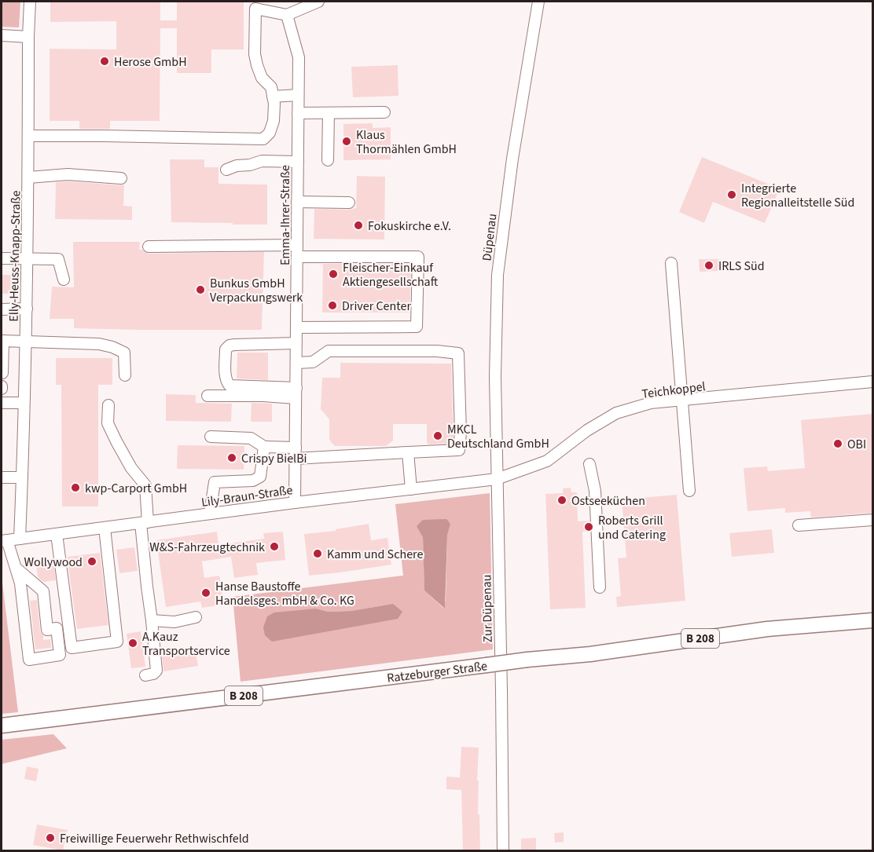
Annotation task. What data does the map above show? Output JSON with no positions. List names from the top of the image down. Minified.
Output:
{"streets":{"main road":["B 208","Ratzeburger Straße"],"street":["Emma-Ihrer-Straße","Düpenau","Elly-Heuss-Knapp-Straße","Teichkoppel","Lily-Braun-Straße","Zur Düpenau"]},"crossings":[["Emma-Ihrer-Straße","Lily-Braun-Straße"],["Düpenau","Teichkoppel"],["Düpenau","Lily-Braun-Straße"],["Düpenau","Zur Düpenau"],["Elly-Heuss-Knapp-Straße","Lily-Braun-Straße"],["Teichkoppel","Lily-Braun-Straße"],["Teichkoppel","Zur Düpenau"],["Lily-Braun-Straße","Zur Düpenau"]],"places":["Herose GmbH","Klaus Thormählen GmbH","Integrierte Regionalleitstelle Süd","Fokuskirche e.V.","IRLS Süd","Fleischer-Einkauf Aktiengesellschaft","Bunkus GmbH Verpackungswerk","Driver Center","MKCL Deutschland GmbH","OBI","Crispy BielBi","kwp-Carport GmbH","Ostseeküchen","Roberts Grill und Catering","W&S-Fahrzeugtechnik","Kamm und Schere","Wollywood","Hanse Baustoffe Handelsges. mbH & Co. KG","A.Kauz Transportservice","Freiwillige Feuerwehr Rethwischfeld"]}
